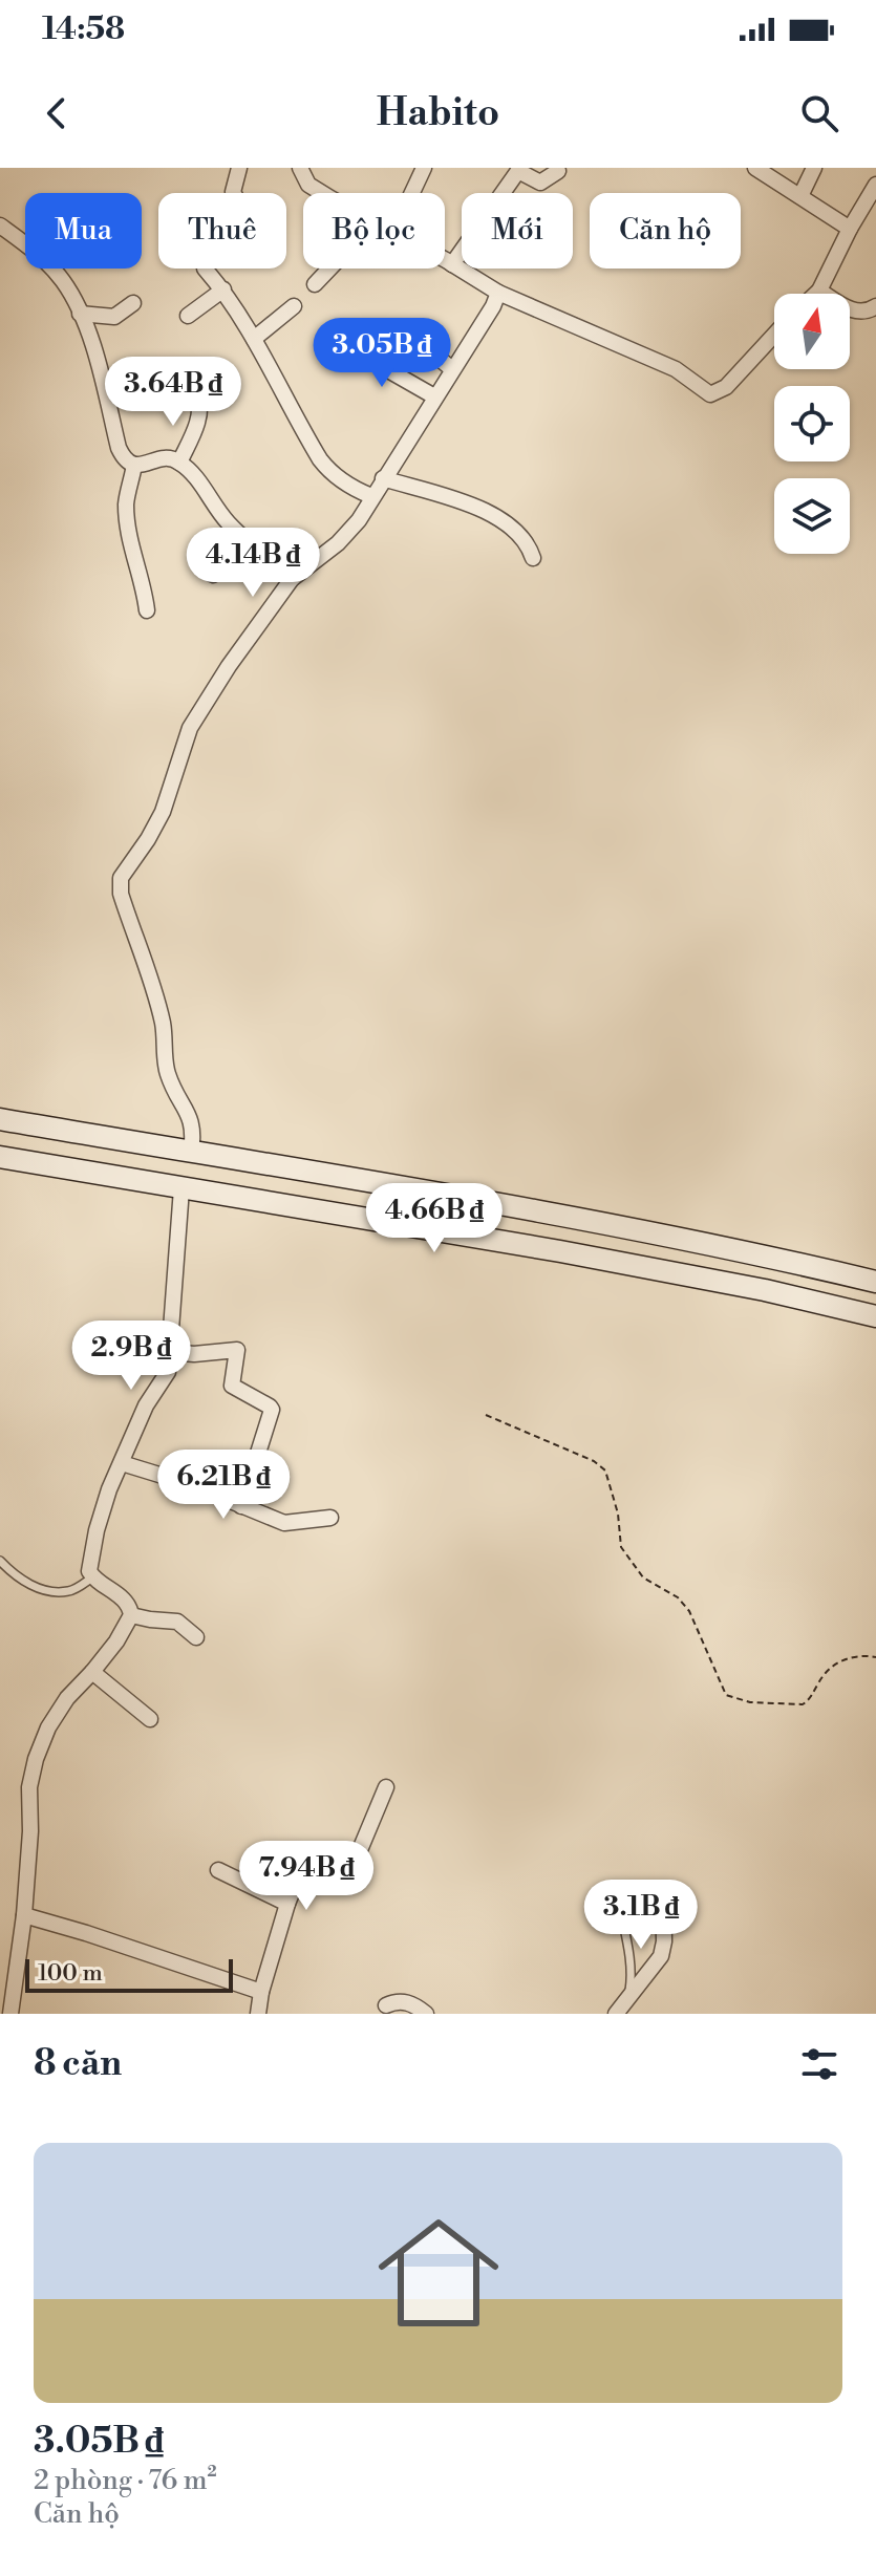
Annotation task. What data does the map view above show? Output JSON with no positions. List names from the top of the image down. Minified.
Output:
{"scale_bar":"100 m","north":"top","page":{"status":"14:58","header":"Habito","chip":["Mua","Thuê","Bộ lọc","Mới","Căn hộ"],"price":["3.05B ₫","3.64B ₫","4.14B ₫","4.66B ₫","2.9B ₫","6.21B ₫","7.94B ₫","3.1B ₫"],"scale":"100 m","heading":"8 căn","list":[{"name":"3.05B ₫","note":"2 phòng · 76 m² · Căn hộ"}]}}
